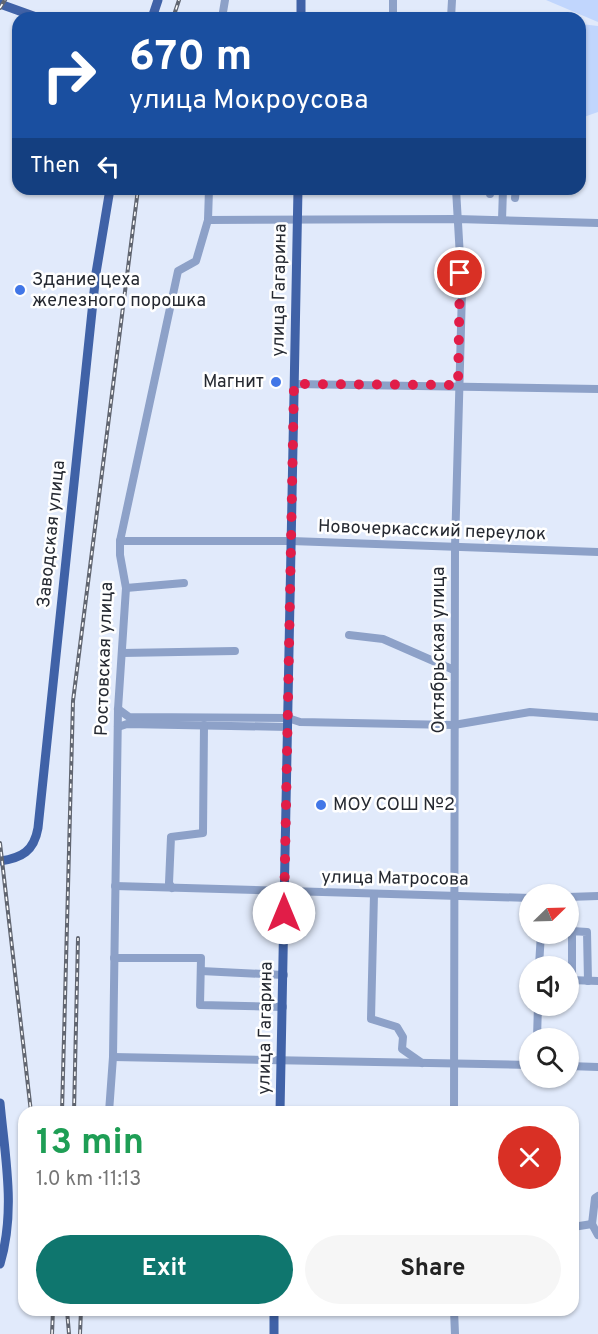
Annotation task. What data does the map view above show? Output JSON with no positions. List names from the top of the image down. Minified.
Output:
{"streets":{"main road":["улица Гагарина","Заводская улица"],"street":["Новочеркасский переулок","Октябрьская улица","Ростовская улица","улица Матросова"]},"crossings":[["улица Гагарина","Новочеркасский переулок"],["улица Гагарина","улица Матросова"],["Новочеркасский переулок","Октябрьская улица"],["Новочеркасский переулок","Ростовская улица"],["Октябрьская улица","улица Матросова"],["Ростовская улица","улица Матросова"]],"places":["Здание цеха железного порошка","Магнит","МОУ СОШ №2"],"north":"top right","page":{"turn":["670 m","улица Мокроусова"],"then":"Then","heading":["13 min","1.0 km · 11:13"],"buttons":["Exit","Share"]}}
